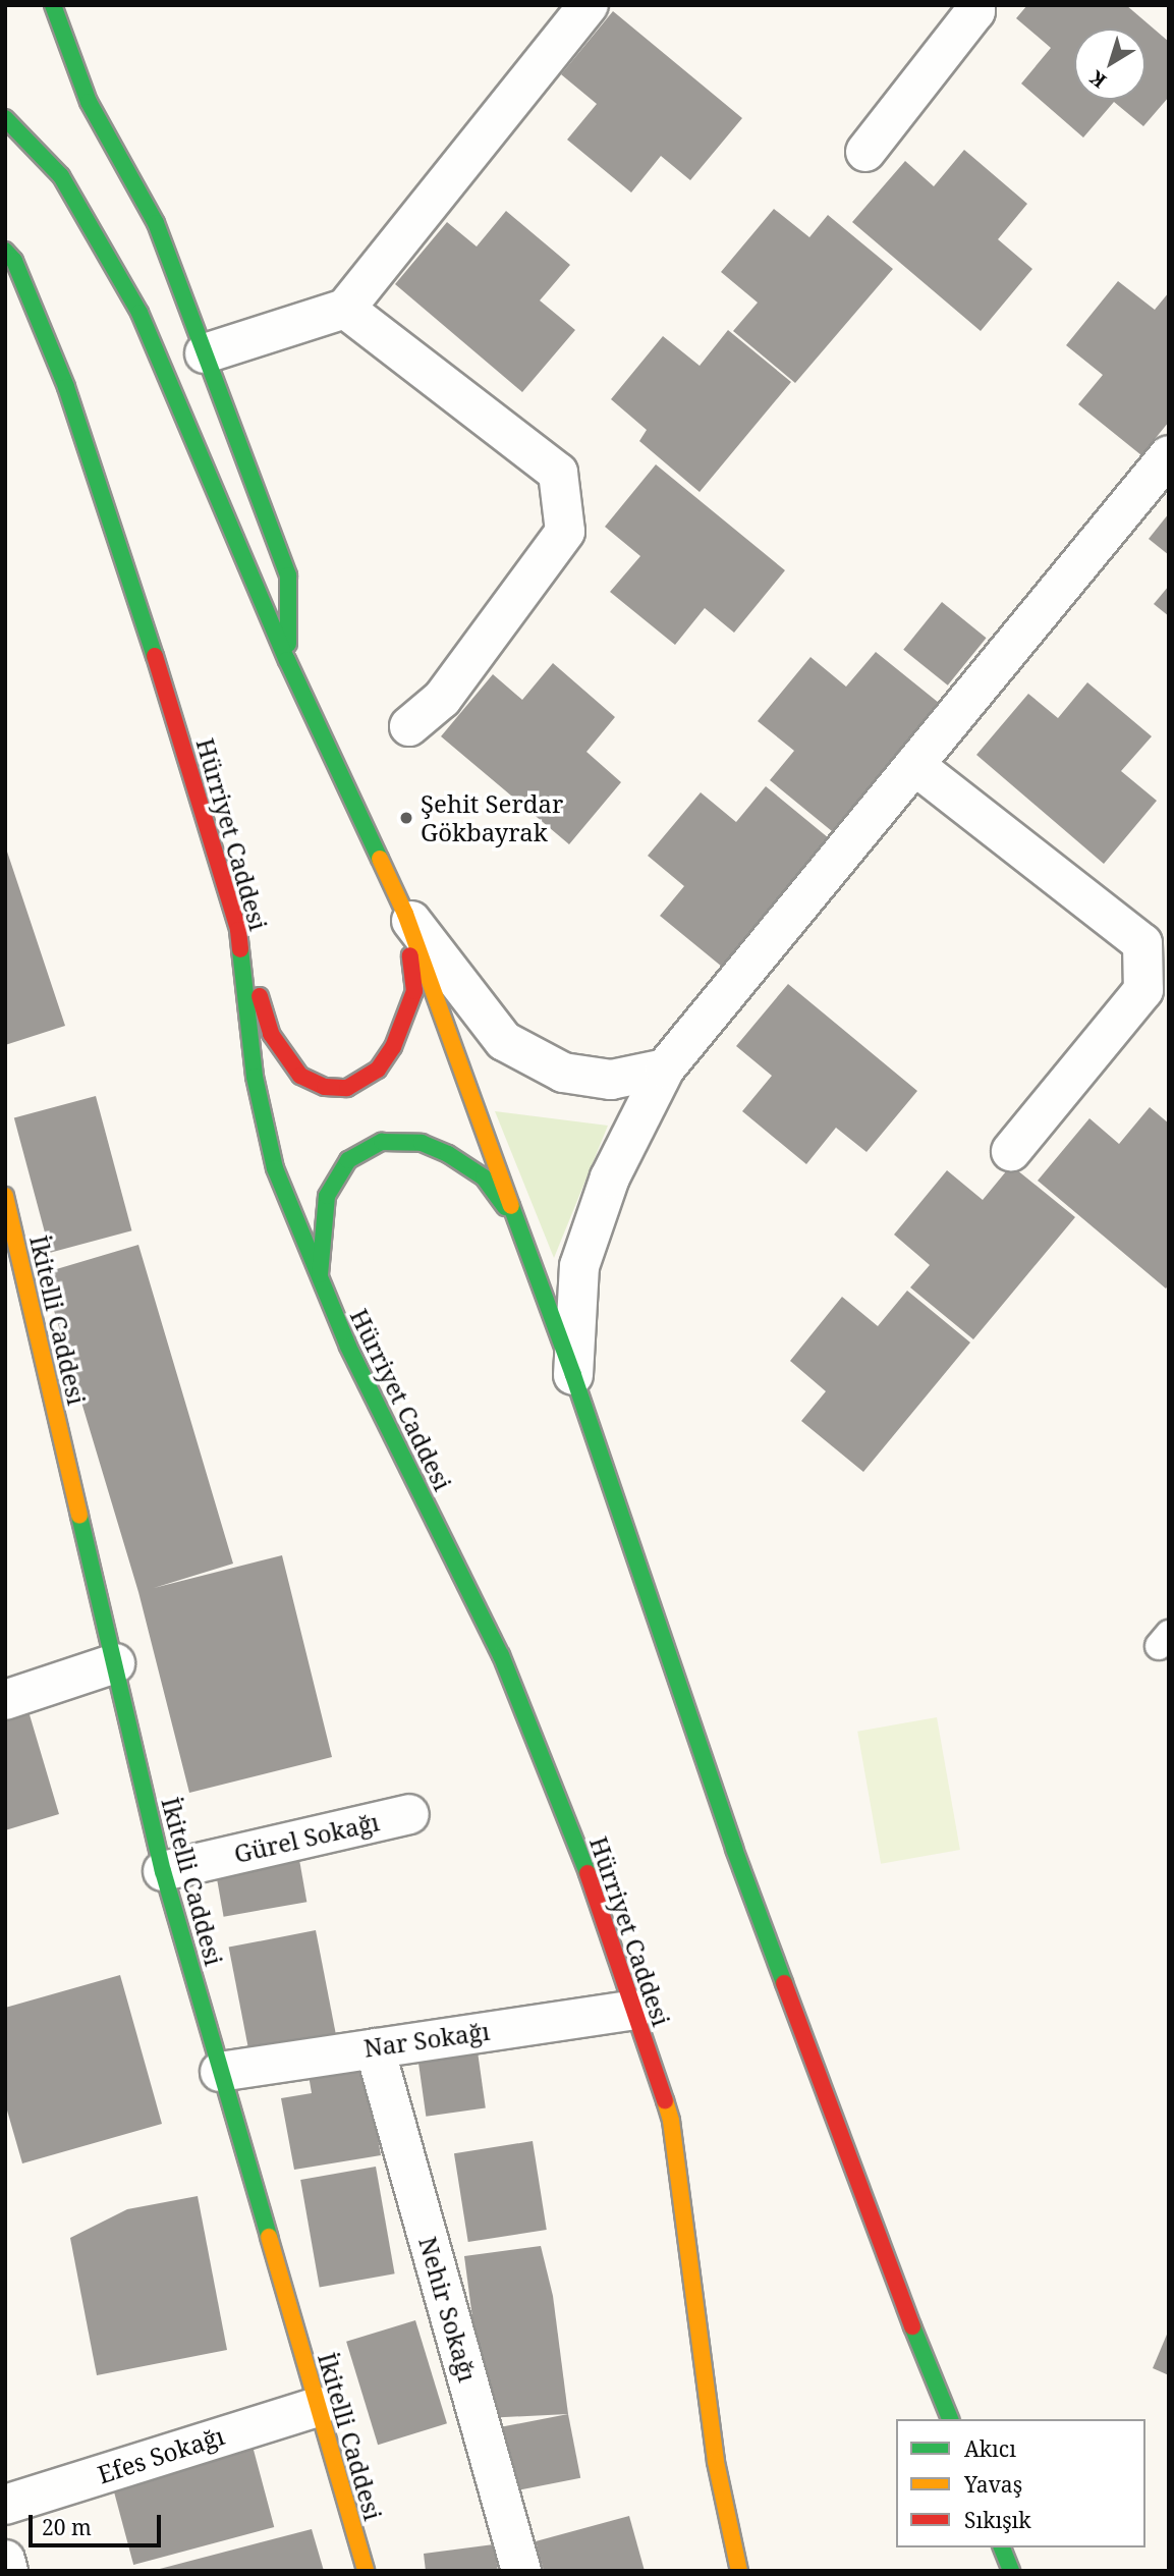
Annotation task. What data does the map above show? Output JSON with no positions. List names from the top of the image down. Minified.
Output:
{"streets":{"main road":["Hürriyet Caddesi","İkitelli Caddesi"],"street":["Gürel Sokağı","Nar Sokağı","Nehir Sokağı","Efes Sokağı"]},"crossings":[["Hürriyet Caddesi","Nar Sokağı"],["İkitelli Caddesi","Gürel Sokağı"],["İkitelli Caddesi","Nar Sokağı"],["İkitelli Caddesi","Efes Sokağı"],["Nar Sokağı","Nehir Sokağı"]],"places":["Şehit Serdar Gökbayrak"],"legend":["Akıcı","Yavaş","Sıkışık"],"scale_bar":"20 m","north":"bottom left"}
